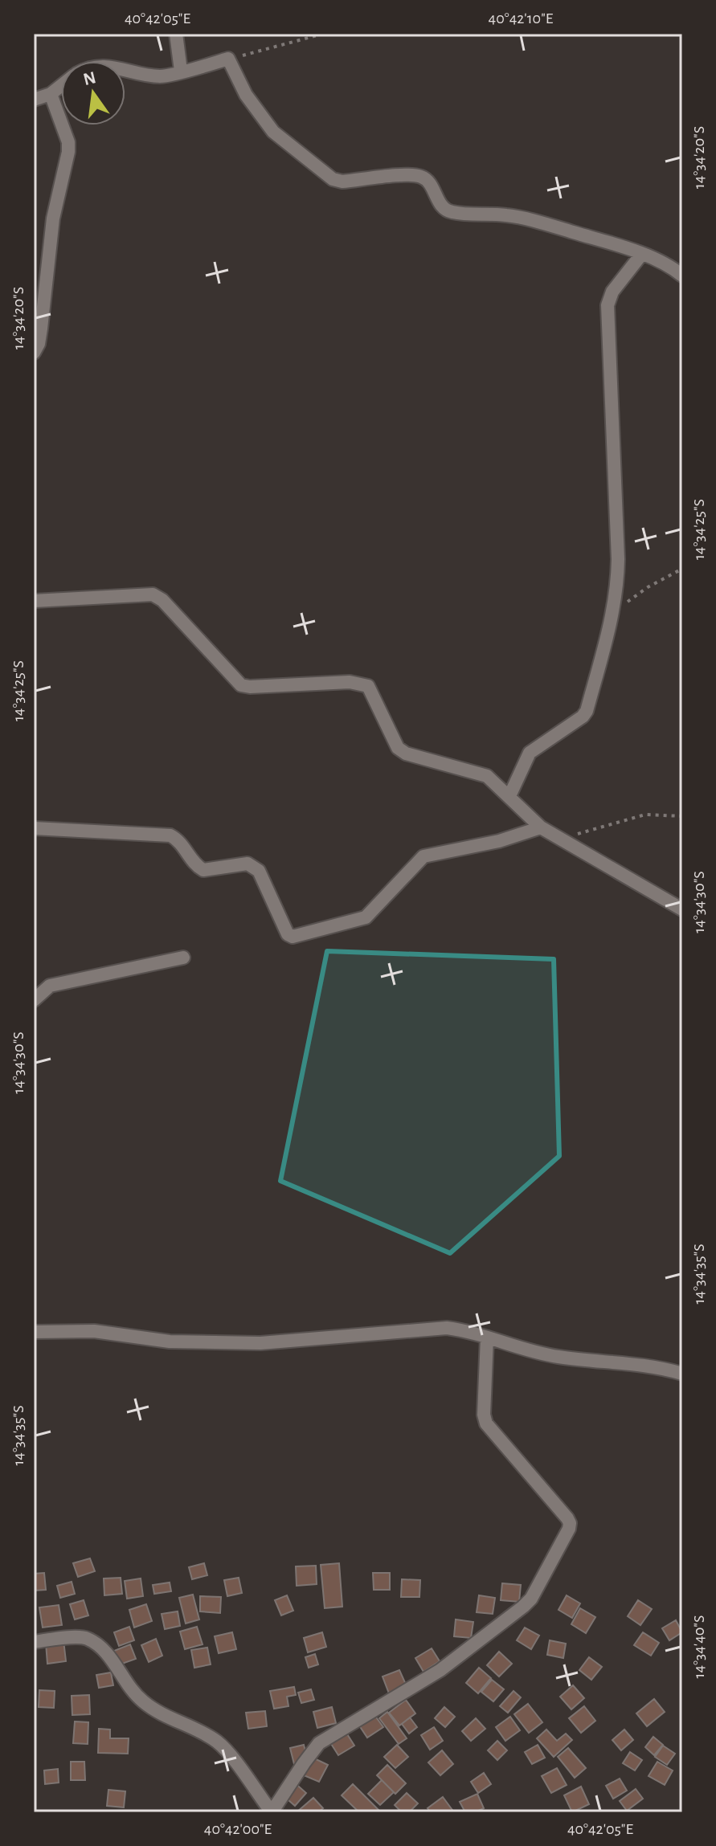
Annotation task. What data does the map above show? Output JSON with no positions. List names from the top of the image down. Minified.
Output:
{"north":"top","coordinates":["40°42'05\"E","40°42'10\"E","14°34'20\"S","14°34'25\"S","14°34'30\"S","14°34'35\"S","14°34'40\"S","40°42'00\"E"]}
